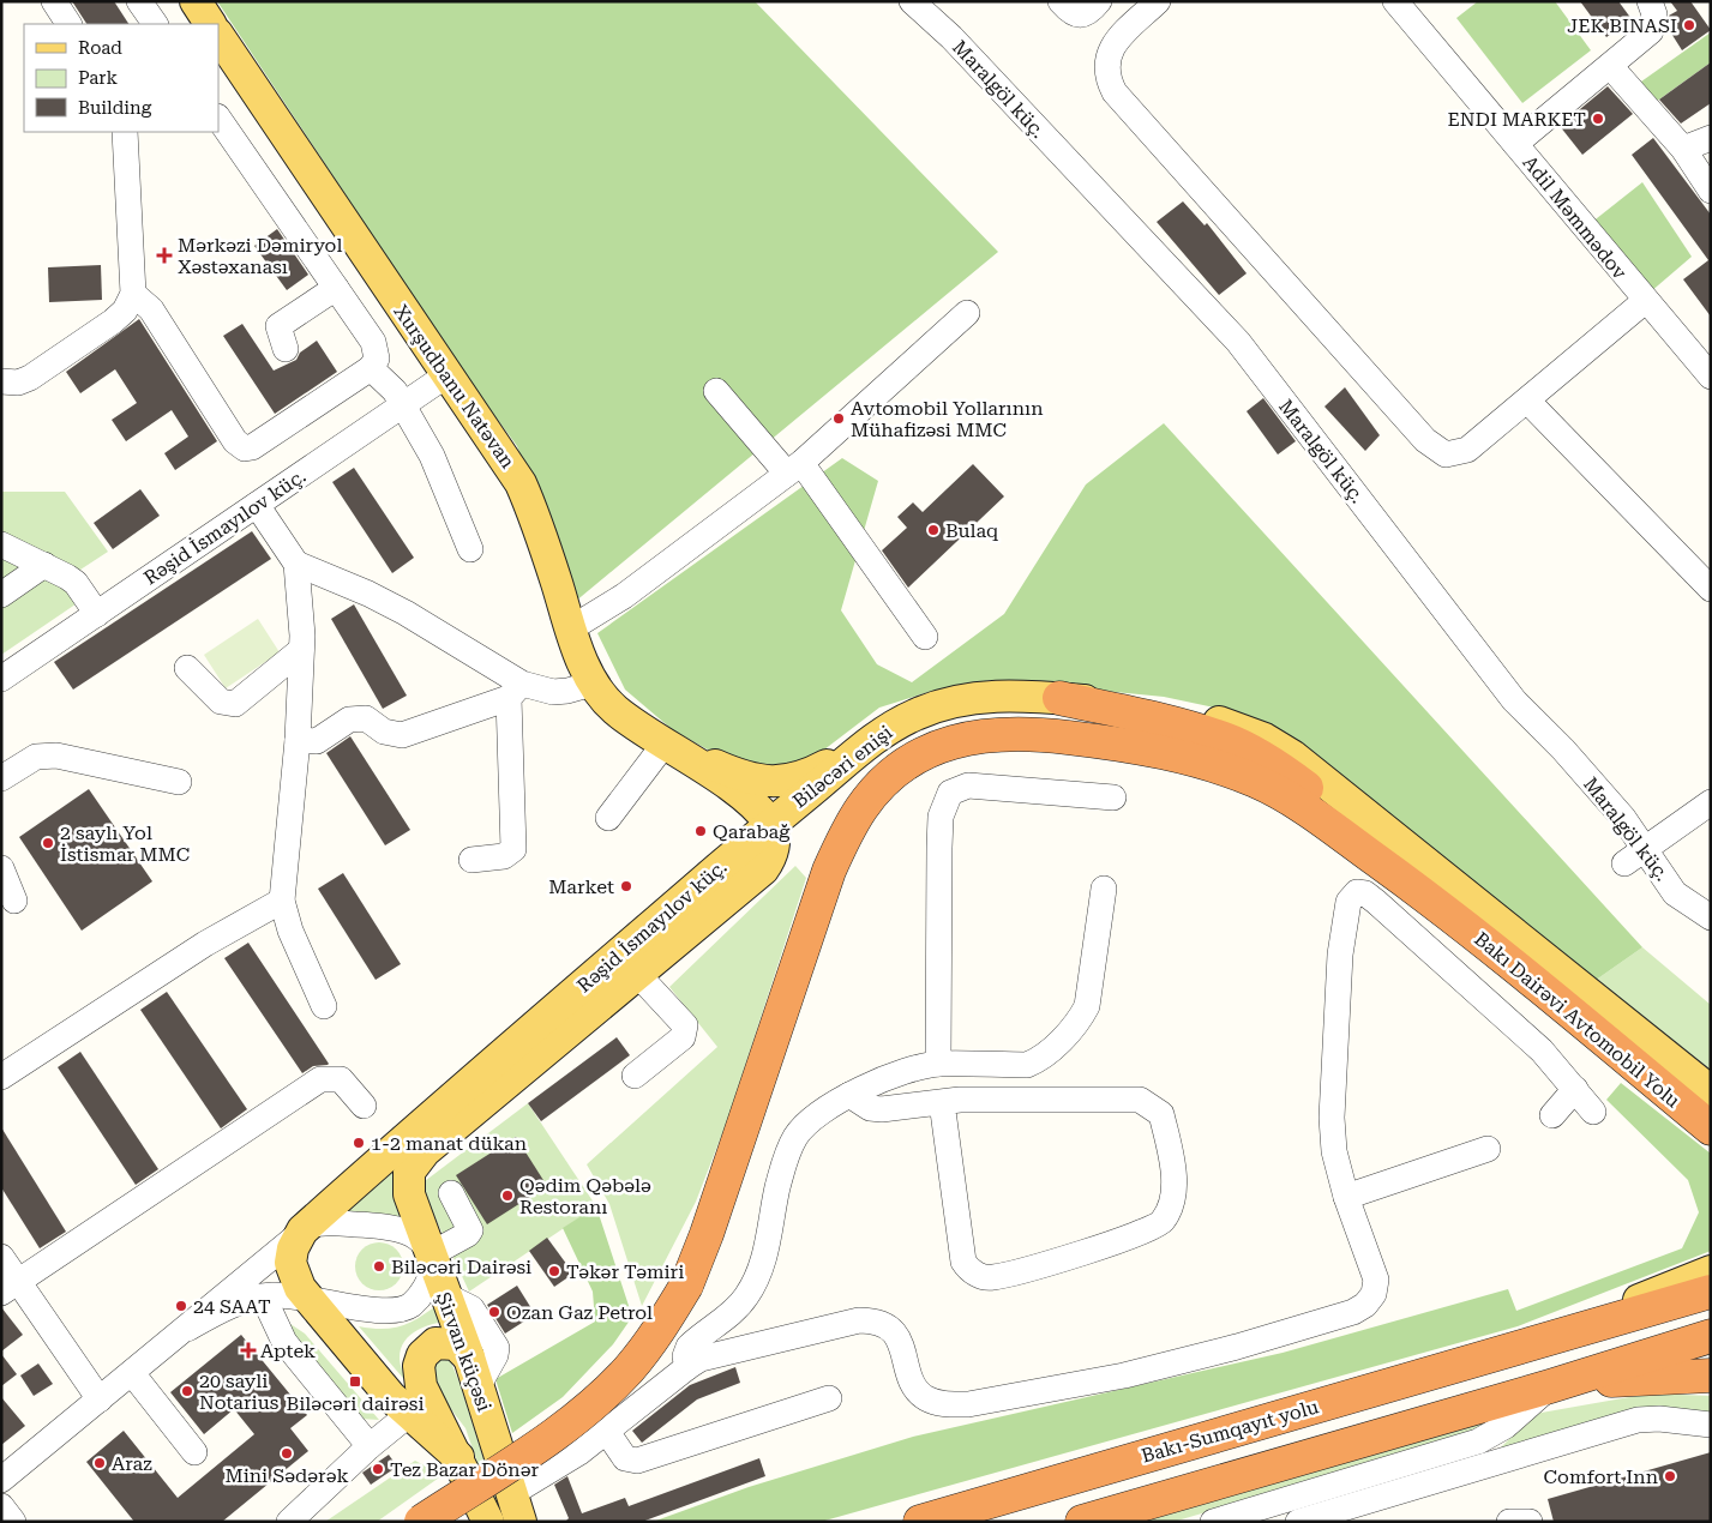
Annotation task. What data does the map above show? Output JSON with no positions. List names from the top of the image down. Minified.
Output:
{"streets":{"highway":["Bakı Dairəvi Avtomobil Yolu","Bakı-Sumqayıt yolu"],"main road":["Xurşudbanu Natəvan","Rəşid İsmayılov küç.","Biləcəri enişi","Şirvan küçəsi"],"street":["Maralgöl küç.","Adil Məmmədov"]},"crossings":[["Xurşudbanu Natəvan","Rəşid İsmayılov küç."],["Rəşid İsmayılov küç.","Biləcəri enişi"],["Rəşid İsmayılov küç.","Şirvan küçəsi"]],"places":{"other":["JEK BINASI","ENDI MARKET","Avtomobil Yollarının Mühafizəsi MMC","Bulaq","Qarabağ","2 saylı Yol İstismar MMC","Market","1-2 manat dükan","Qədim Qəbələ Restoranı","Biləcəri Dairəsi","Təkər Təmiri","24 SAAT","Ozan Gaz Petrol","20 sayli Notarius","Mini Sədərək","Araz","Tez Bazar Dönər","Comfort Inn"],"health":["Mərkəzi Dəmiryol Xəstəxanası","Aptek"],"transit":["Biləcəri dairəsi"]},"legend":["Road","Park","Building"]}
